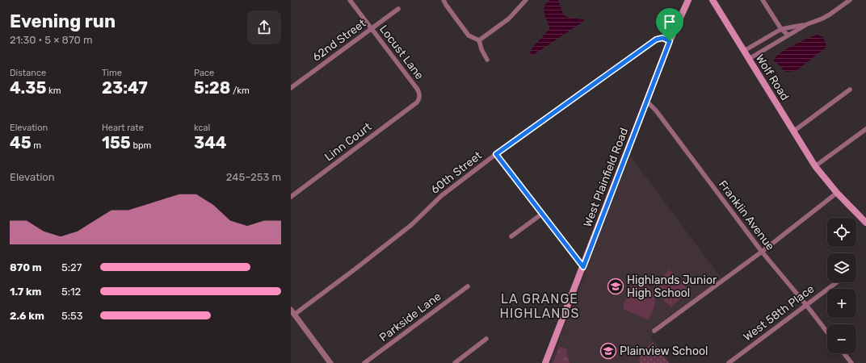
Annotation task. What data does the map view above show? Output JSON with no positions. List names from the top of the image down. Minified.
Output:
{"streets":{"main road":["Wolf Road","West Plainfield Road"],"street":["62nd Street","Locust Lane","Linn Court","60th Street","Franklin Avenue","West 58th Place","Parkside Lane"]},"crossings":[["62nd Street","Locust Lane"],["Locust Lane","Linn Court"],["60th Street","West Plainfield Road"],["West Plainfield Road","Franklin Avenue"],["Franklin Avenue","West 58th Place"]],"districts":["LA GRANGE HIGHLANDS"],"places":{"school or university":["Highlands Junior High School","Plainview School"]},"page":{"heading":["Evening run","21:30 · 5 × 870 m"],"stats":[["Distance","4.35 km"],["Time","23:47"],["Pace","5:28 /km"],["Elevation","45 m"],["Heart rate","155 bpm"],["kcal","344"]],"chart":["Elevation","245–253 m"],"map_buttons":["+","−"],"list":[{"name":"870 m","note":"5:27"},{"name":"1.7 km","note":"5:12"},{"name":"2.6 km","note":"5:53"}]}}
